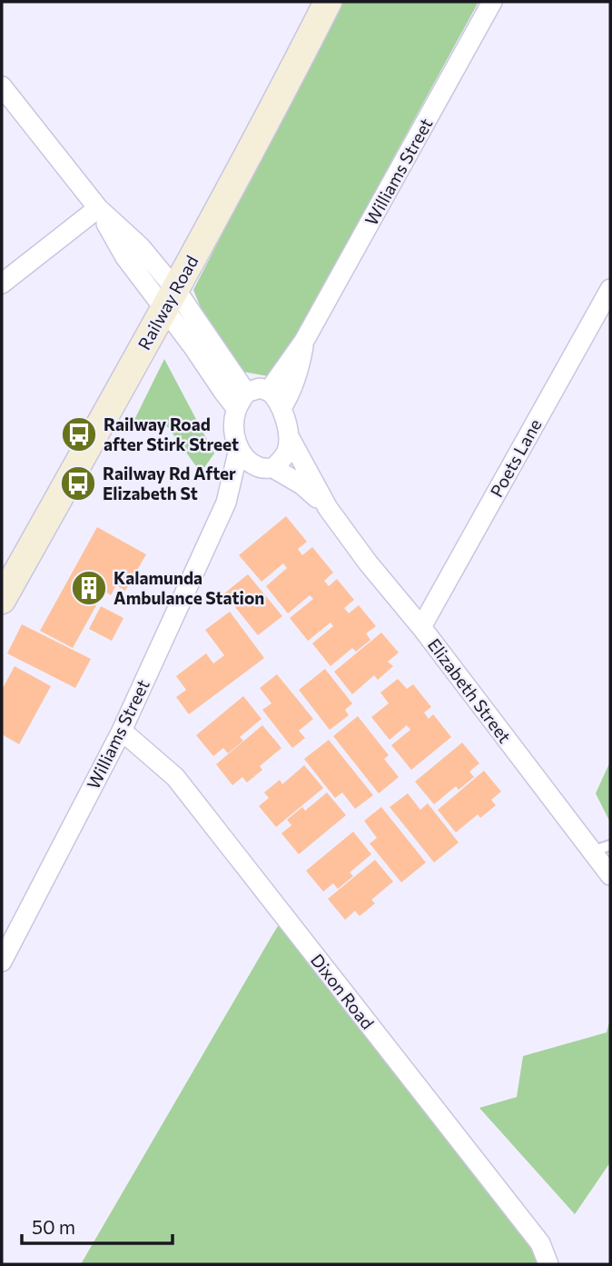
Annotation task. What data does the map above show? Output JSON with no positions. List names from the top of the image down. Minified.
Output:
{"streets":{"street":["Williams Street","Railway Road","Poets Lane","Elizabeth Street","Dixon Road"]},"crossings":[["Williams Street","Elizabeth Street"],["Williams Street","Dixon Road"],["Poets Lane","Elizabeth Street"]],"places":{"bus stop":["Railway Road after Stirk Street","Railway Rd After Elizabeth St"],"building":["Kalamunda Ambulance Station"]},"scale_bar":"50 m"}
